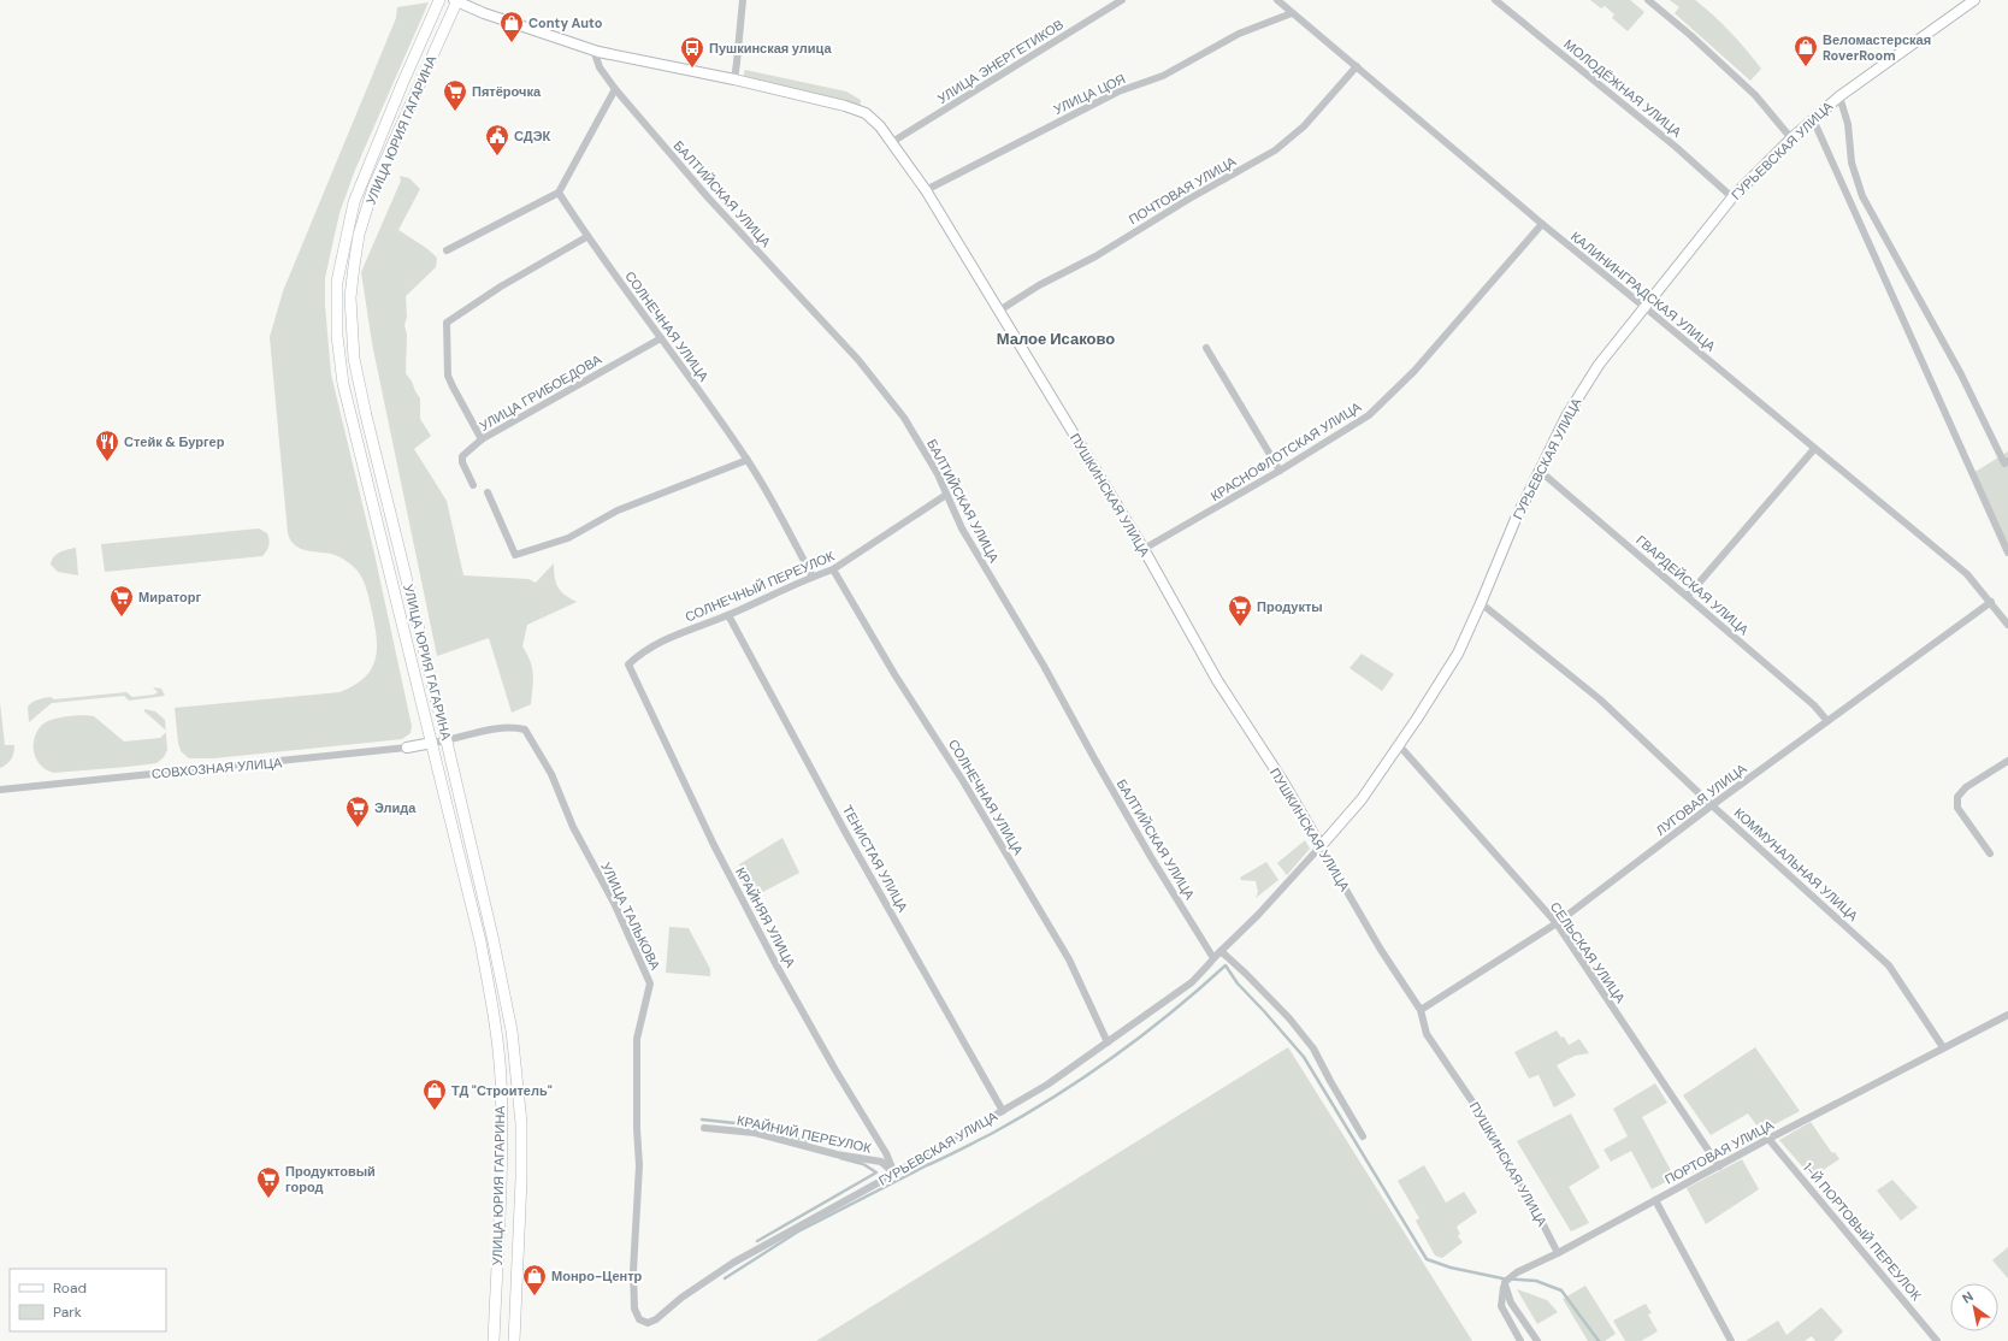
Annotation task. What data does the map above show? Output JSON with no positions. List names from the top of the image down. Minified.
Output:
{"streets":{"main road":["УЛИЦА ЮРИЯ ГАГАРИНА"],"street":["УЛИЦА ЭНЕРГЕТИКОВ","МОЛОДЁЖНАЯ УЛИЦА","УЛИЦА ЦОЯ","ГУРЬЕВСКАЯ УЛИЦА","ПОЧТОВАЯ УЛИЦА","БАЛТИЙСКАЯ УЛИЦА","КАЛИНИНГРАДСКАЯ УЛИЦА","СОЛНЕЧНАЯ УЛИЦА","УЛИЦА ГРИБОЕДОВА","КРАСНОФЛОТСКАЯ УЛИЦА","ПУШКИНСКАЯ УЛИЦА","ГВАРДЕЙСКАЯ УЛИЦА","СОЛНЕЧНЫЙ ПЕРЕУЛОК","СОВХОЗНАЯ УЛИЦА","ЛУГОВАЯ УЛИЦА","ТЕНИСТАЯ УЛИЦА","КОММУНАЛЬНАЯ УЛИЦА","УЛИЦА ТАЛЬКОВА","КРАЙНЯЯ УЛИЦА","СЕЛЬСКАЯ УЛИЦА","КРАЙНИЙ ПЕРЕУЛОК","ПОРТОВАЯ УЛИЦА","1-Й ПОРТОВЫЙ ПЕРЕУЛОК"]},"crossings":[["УЛИЦА ЭНЕРГЕТИКОВ","ПУШКИНСКАЯ УЛИЦА"],["МОЛОДЁЖНАЯ УЛИЦА","ГУРЬЕВСКАЯ УЛИЦА"],["УЛИЦА ЦОЯ","КАЛИНИНГРАДСКАЯ УЛИЦА"],["УЛИЦА ЦОЯ","ПУШКИНСКАЯ УЛИЦА"],["УЛИЦА ЮРИЯ ГАГАРИНА","ПУШКИНСКАЯ УЛИЦА"],["УЛИЦА ЮРИЯ ГАГАРИНА","СОВХОЗНАЯ УЛИЦА"],["УЛИЦА ЮРИЯ ГАГАРИНА","УЛИЦА ТАЛЬКОВА"],["ГУРЬЕВСКАЯ УЛИЦА","БАЛТИЙСКАЯ УЛИЦА"],["ГУРЬЕВСКАЯ УЛИЦА","КАЛИНИНГРАДСКАЯ УЛИЦА"],["ГУРЬЕВСКАЯ УЛИЦА","СОЛНЕЧНАЯ УЛИЦА"],["ГУРЬЕВСКАЯ УЛИЦА","ПУШКИНСКАЯ УЛИЦА"],["ГУРЬЕВСКАЯ УЛИЦА","ГВАРДЕЙСКАЯ УЛИЦА"],["ГУРЬЕВСКАЯ УЛИЦА","ТЕНИСТАЯ УЛИЦА"],["ГУРЬЕВСКАЯ УЛИЦА","КОММУНАЛЬНАЯ УЛИЦА"],["ГУРЬЕВСКАЯ УЛИЦА","УЛИЦА ТАЛЬКОВА"],["ГУРЬЕВСКАЯ УЛИЦА","КРАЙНЯЯ УЛИЦА"],["ГУРЬЕВСКАЯ УЛИЦА","СЕЛЬСКАЯ УЛИЦА"],["ГУРЬЕВСКАЯ УЛИЦА","КРАЙНИЙ ПЕРЕУЛОК"],["ПОЧТОВАЯ УЛИЦА","КАЛИНИНГРАДСКАЯ УЛИЦА"],["ПОЧТОВАЯ УЛИЦА","ПУШКИНСКАЯ УЛИЦА"],["БАЛТИЙСКАЯ УЛИЦА","ПУШКИНСКАЯ УЛИЦА"],["БАЛТИЙСКАЯ УЛИЦА","СОЛНЕЧНЫЙ ПЕРЕУЛОК"],["КАЛИНИНГРАДСКАЯ УЛИЦА","КРАСНОФЛОТСКАЯ УЛИЦА"],["КАЛИНИНГРАДСКАЯ УЛИЦА","ЛУГОВАЯ УЛИЦА"],["СОЛНЕЧНАЯ УЛИЦА","УЛИЦА ГРИБОЕДОВА"],["СОЛНЕЧНАЯ УЛИЦА","СОЛНЕЧНЫЙ ПЕРЕУЛОК"],["КРАСНОФЛОТСКАЯ УЛИЦА","ПУШКИНСКАЯ УЛИЦА"],["ПУШКИНСКАЯ УЛИЦА","ЛУГОВАЯ УЛИЦА"],["ПУШКИНСКАЯ УЛИЦА","ПОРТОВАЯ УЛИЦА"],["ГВАРДЕЙСКАЯ УЛИЦА","ЛУГОВАЯ УЛИЦА"],["СОЛНЕЧНЫЙ ПЕРЕУЛОК","ТЕНИСТАЯ УЛИЦА"],["СОЛНЕЧНЫЙ ПЕРЕУЛОК","КРАЙНЯЯ УЛИЦА"],["СОВХОЗНАЯ УЛИЦА","УЛИЦА ТАЛЬКОВА"],["ЛУГОВАЯ УЛИЦА","КОММУНАЛЬНАЯ УЛИЦА"],["ЛУГОВАЯ УЛИЦА","СЕЛЬСКАЯ УЛИЦА"],["КОММУНАЛЬНАЯ УЛИЦА","ПОРТОВАЯ УЛИЦА"],["КРАЙНЯЯ УЛИЦА","КРАЙНИЙ ПЕРЕУЛОК"],["СЕЛЬСКАЯ УЛИЦА","ПОРТОВАЯ УЛИЦА"],["ПОРТОВАЯ УЛИЦА","1-Й ПОРТОВЫЙ ПЕРЕУЛОК"]],"districts":["Малое Исаково"],"places":{"shop":["Conty Auto","Веломастерская RoverRoom","ТД \"Строитель\"","Монро-Центр"],"bus stop":["Пушкинская улица"],"supermarket":["Пятёрочка","Мираторг","Продукты","Элида","Продуктовый город"],"public building":["СДЭК"],"restaurant":["Стейк & Бургер"]},"legend":["Road","Park"],"north":"top left"}
